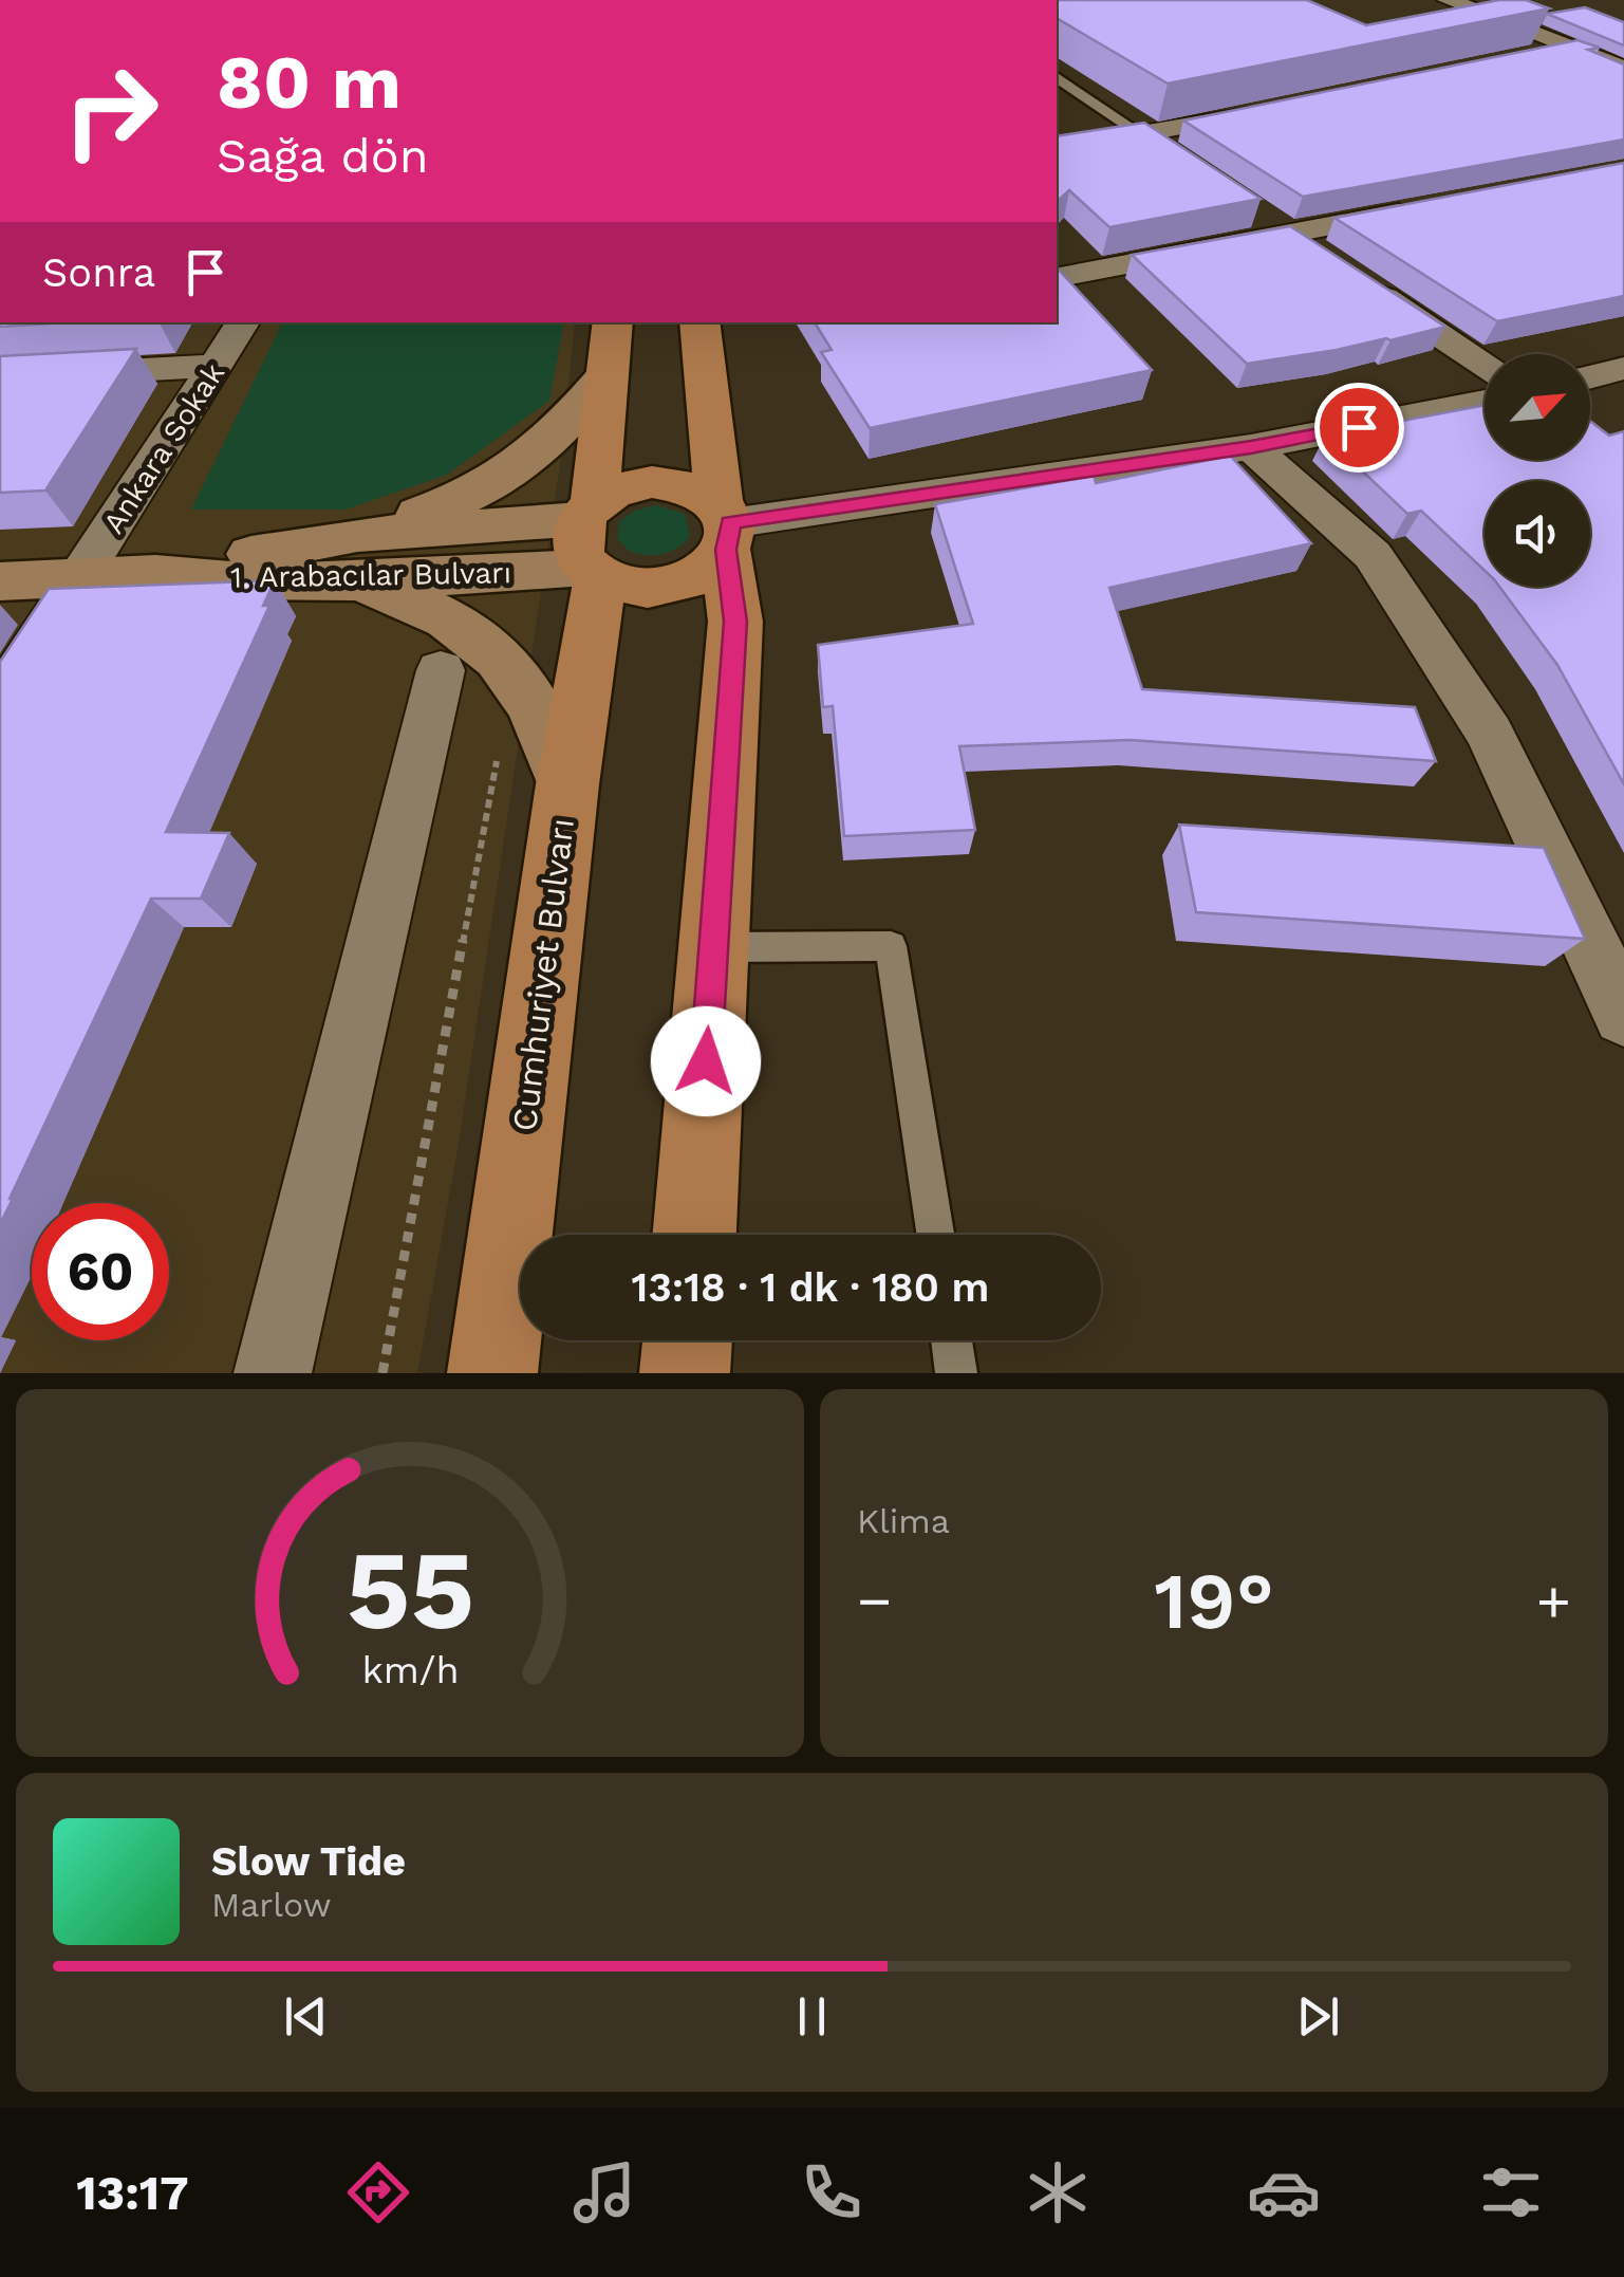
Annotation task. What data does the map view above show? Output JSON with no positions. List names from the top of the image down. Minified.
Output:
{"streets":{"main road":["1. Arabacılar Bulvarı","Cumhuriyet Bulvarı"],"street":["Ankara Sokak"]},"crossings":[["Ankara Sokak","1. Arabacılar Bulvarı"],["1. Arabacılar Bulvarı","Cumhuriyet Bulvarı"]],"north":"top right","page":{"turn":["80 m","Sağa dön"],"then":"Sonra","limit":"60","trip":"13:18 · 1 dk · 180 m","tile":"Klima","heat":["−","19°","+"],"song":["Slow Tide","Marlow"],"tabs":"13:17","gauge":["55","km/h"]}}
